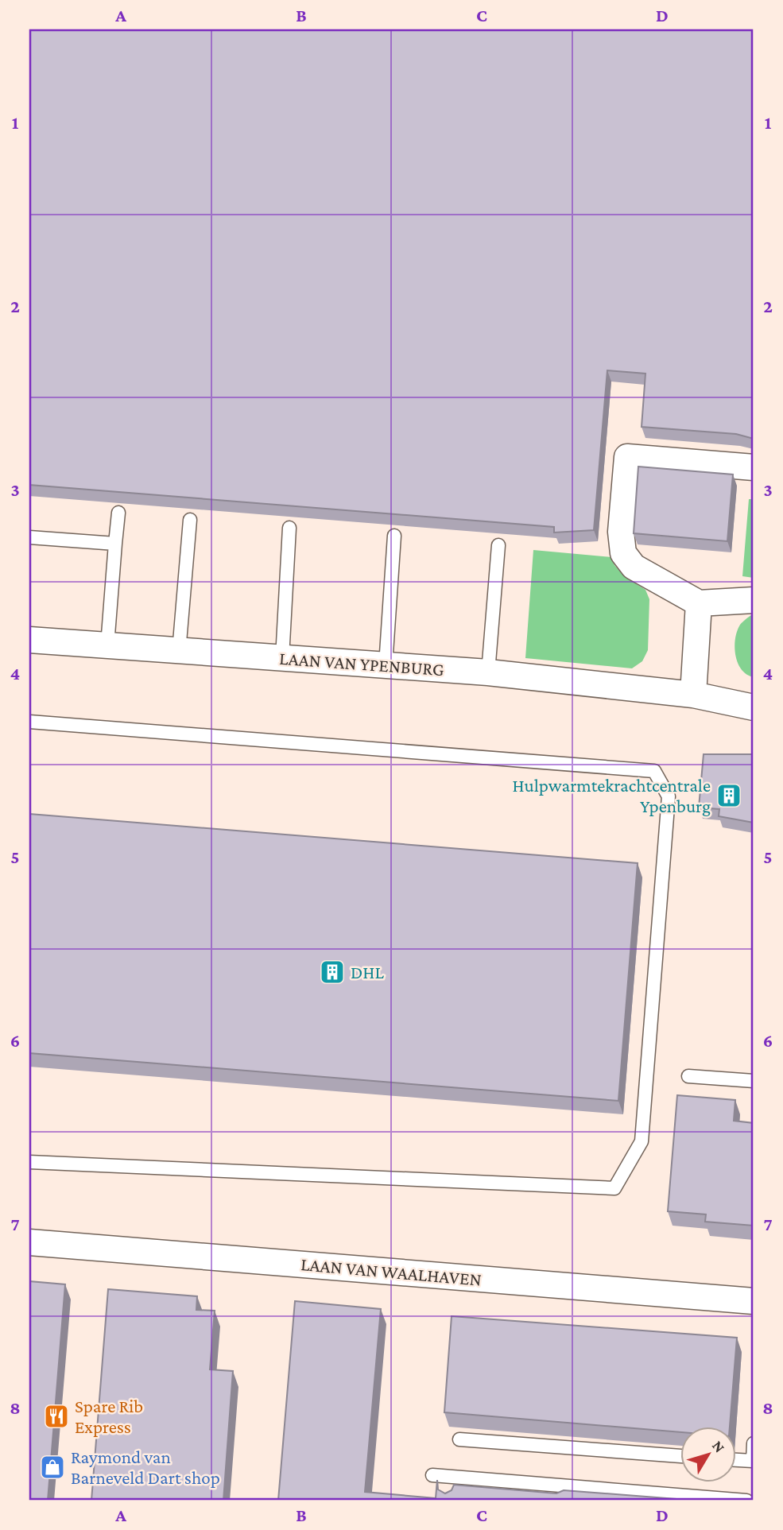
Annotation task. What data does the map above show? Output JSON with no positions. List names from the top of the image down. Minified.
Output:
{"streets":{"street":["LAAN VAN YPENBURG","LAAN VAN WAALHAVEN"]},"places":{"building":["Hulpwarmtekrachtcentrale Ypenburg","DHL"],"restaurant":["Spare Rib Express"],"shop":["Raymond van Barneveld Dart shop"]},"north":"top right","grid":{"columns":["A","B","C","D"],"rows":["1","2","3","4","5","6","7","8"]}}
